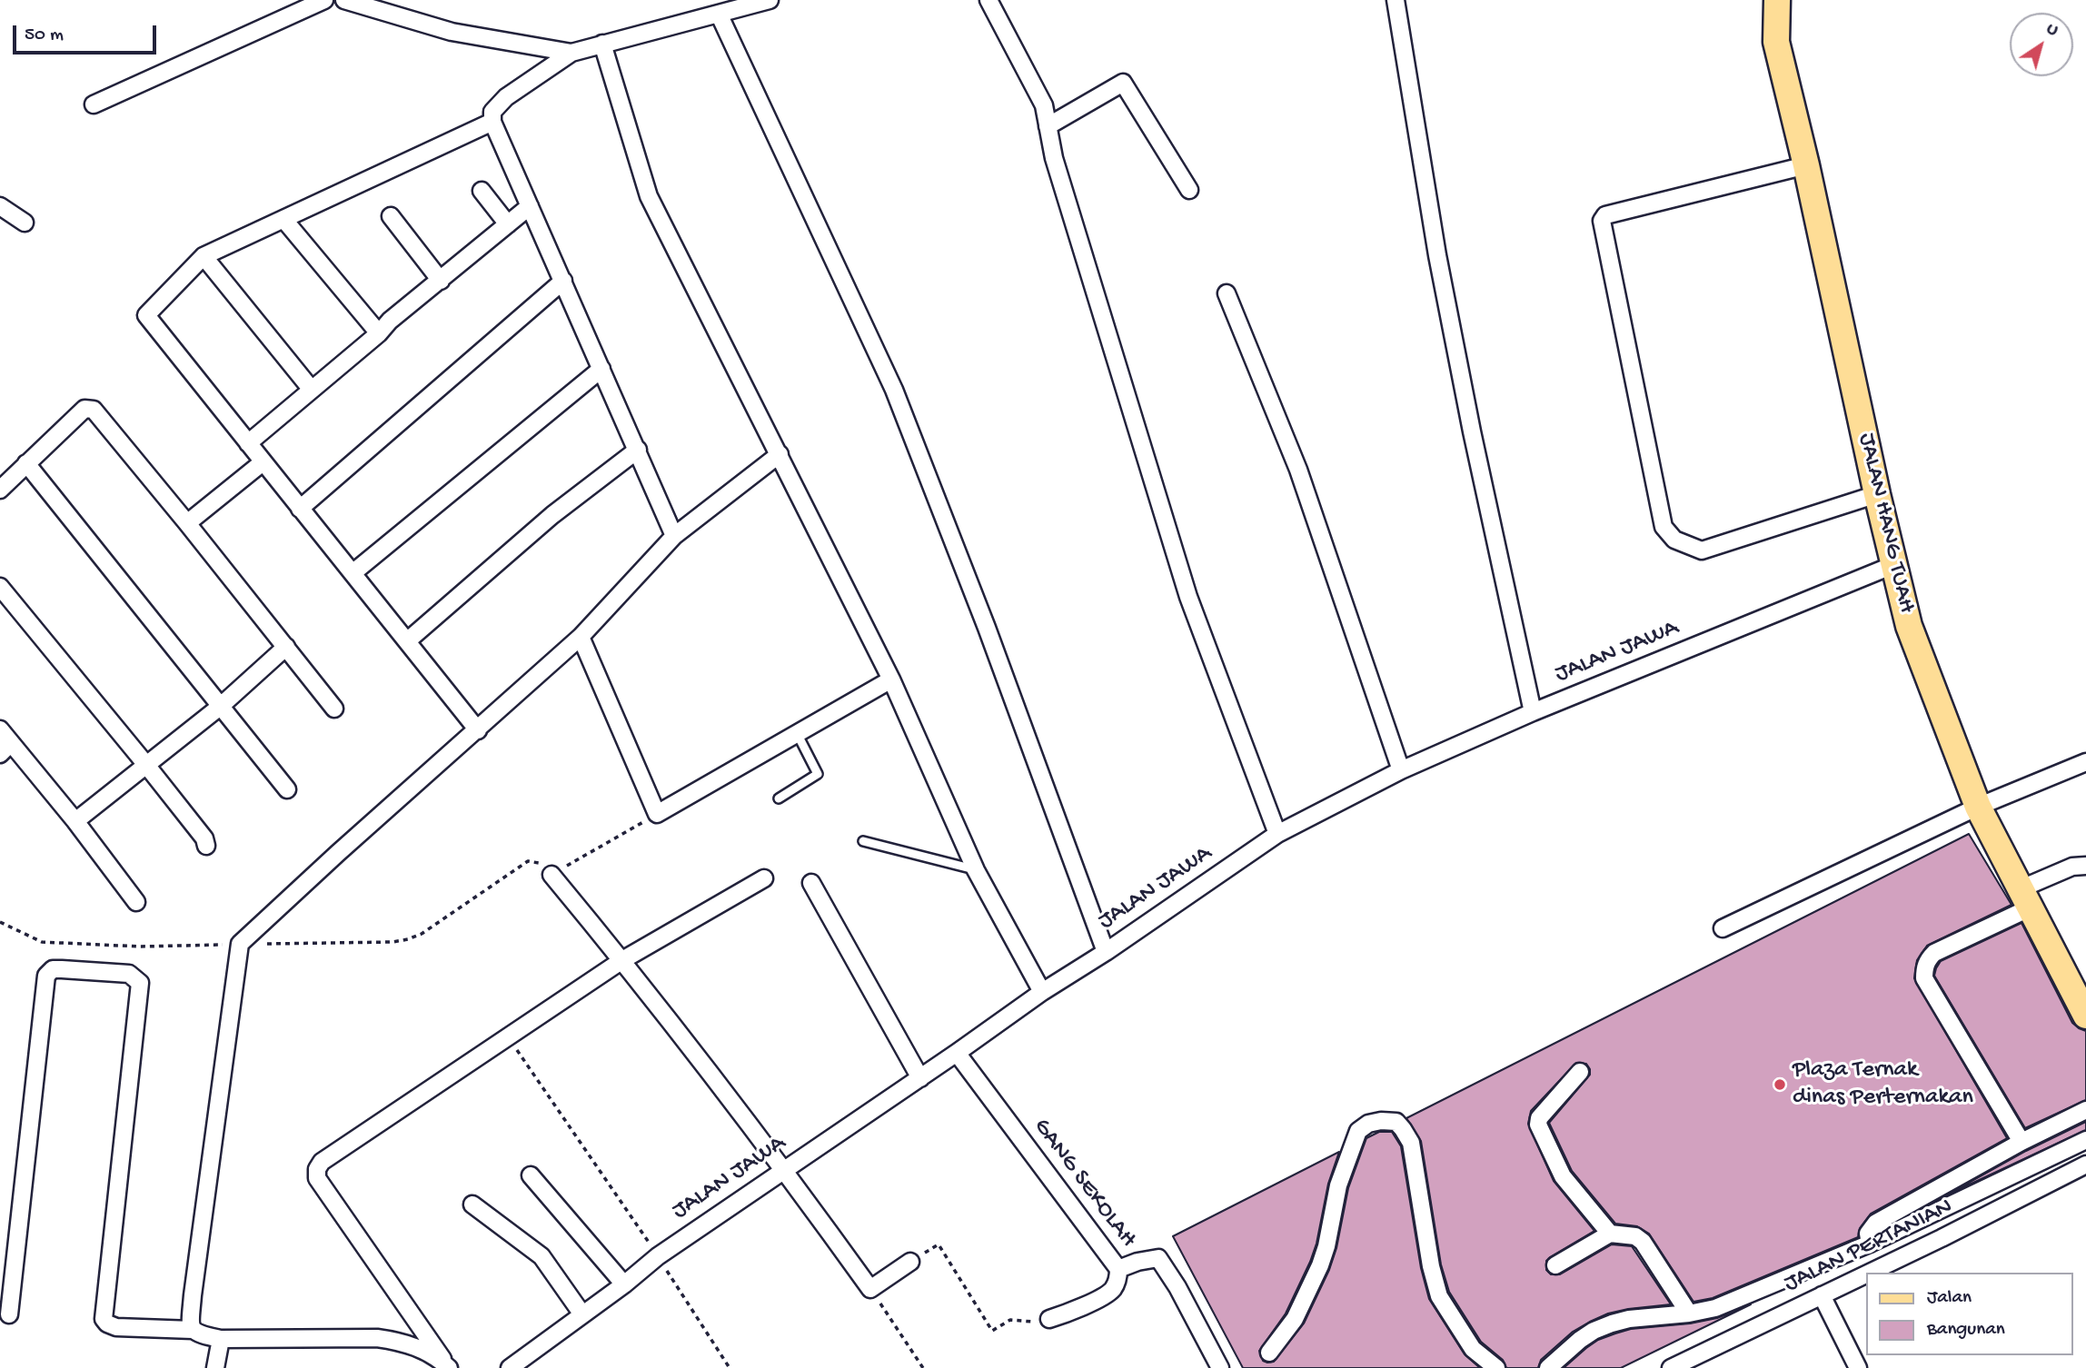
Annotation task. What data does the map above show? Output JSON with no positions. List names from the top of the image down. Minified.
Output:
{"streets":{"main road":["JALAN HANG TUAH"],"street":["JALAN JAWA","GANG SEKOLAH","JALAN PERTANIAN"]},"crossings":[["JALAN HANG TUAH","JALAN JAWA"],["JALAN JAWA","GANG SEKOLAH"]],"places":["Plaza Ternak dinas Perternakan"],"legend":["Jalan","Bangunan"],"scale_bar":"50 m","north":"top right"}
